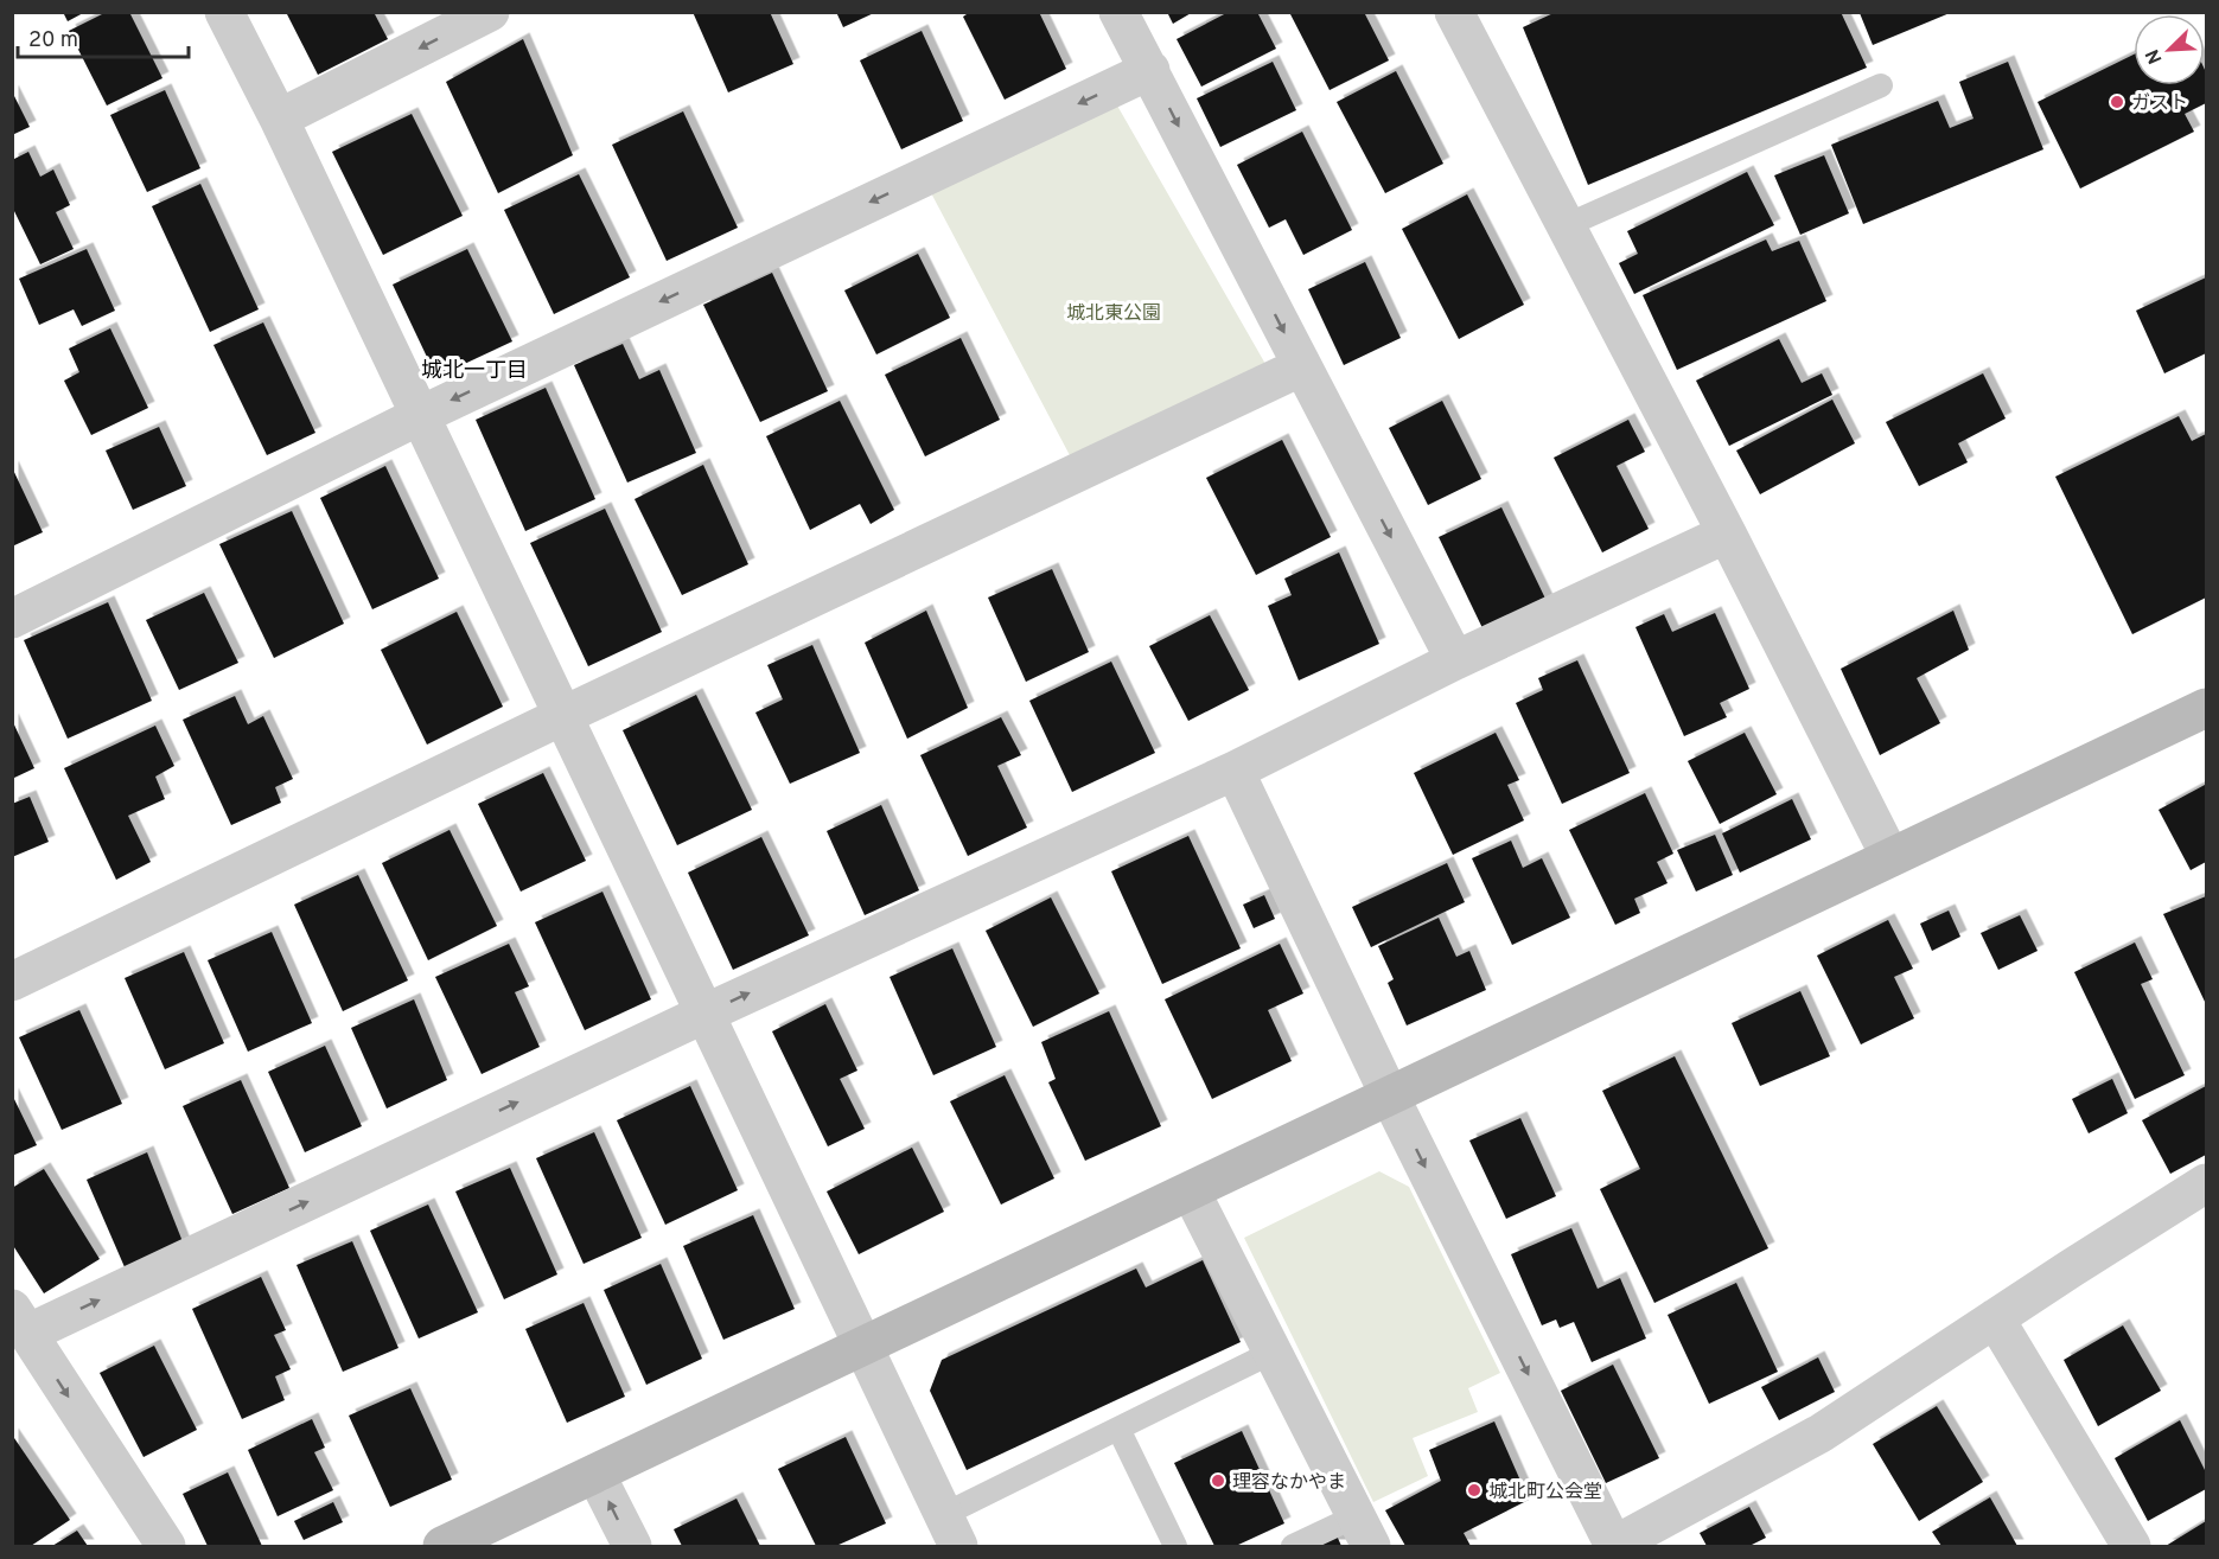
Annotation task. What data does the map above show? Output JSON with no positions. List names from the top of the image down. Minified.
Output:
{"districts":["城北一丁目"],"parks":["城北東公園"],"places":["ガスト","理容なかやま","城北町公会堂"],"scale_bar":"20 m","north":"bottom left"}
